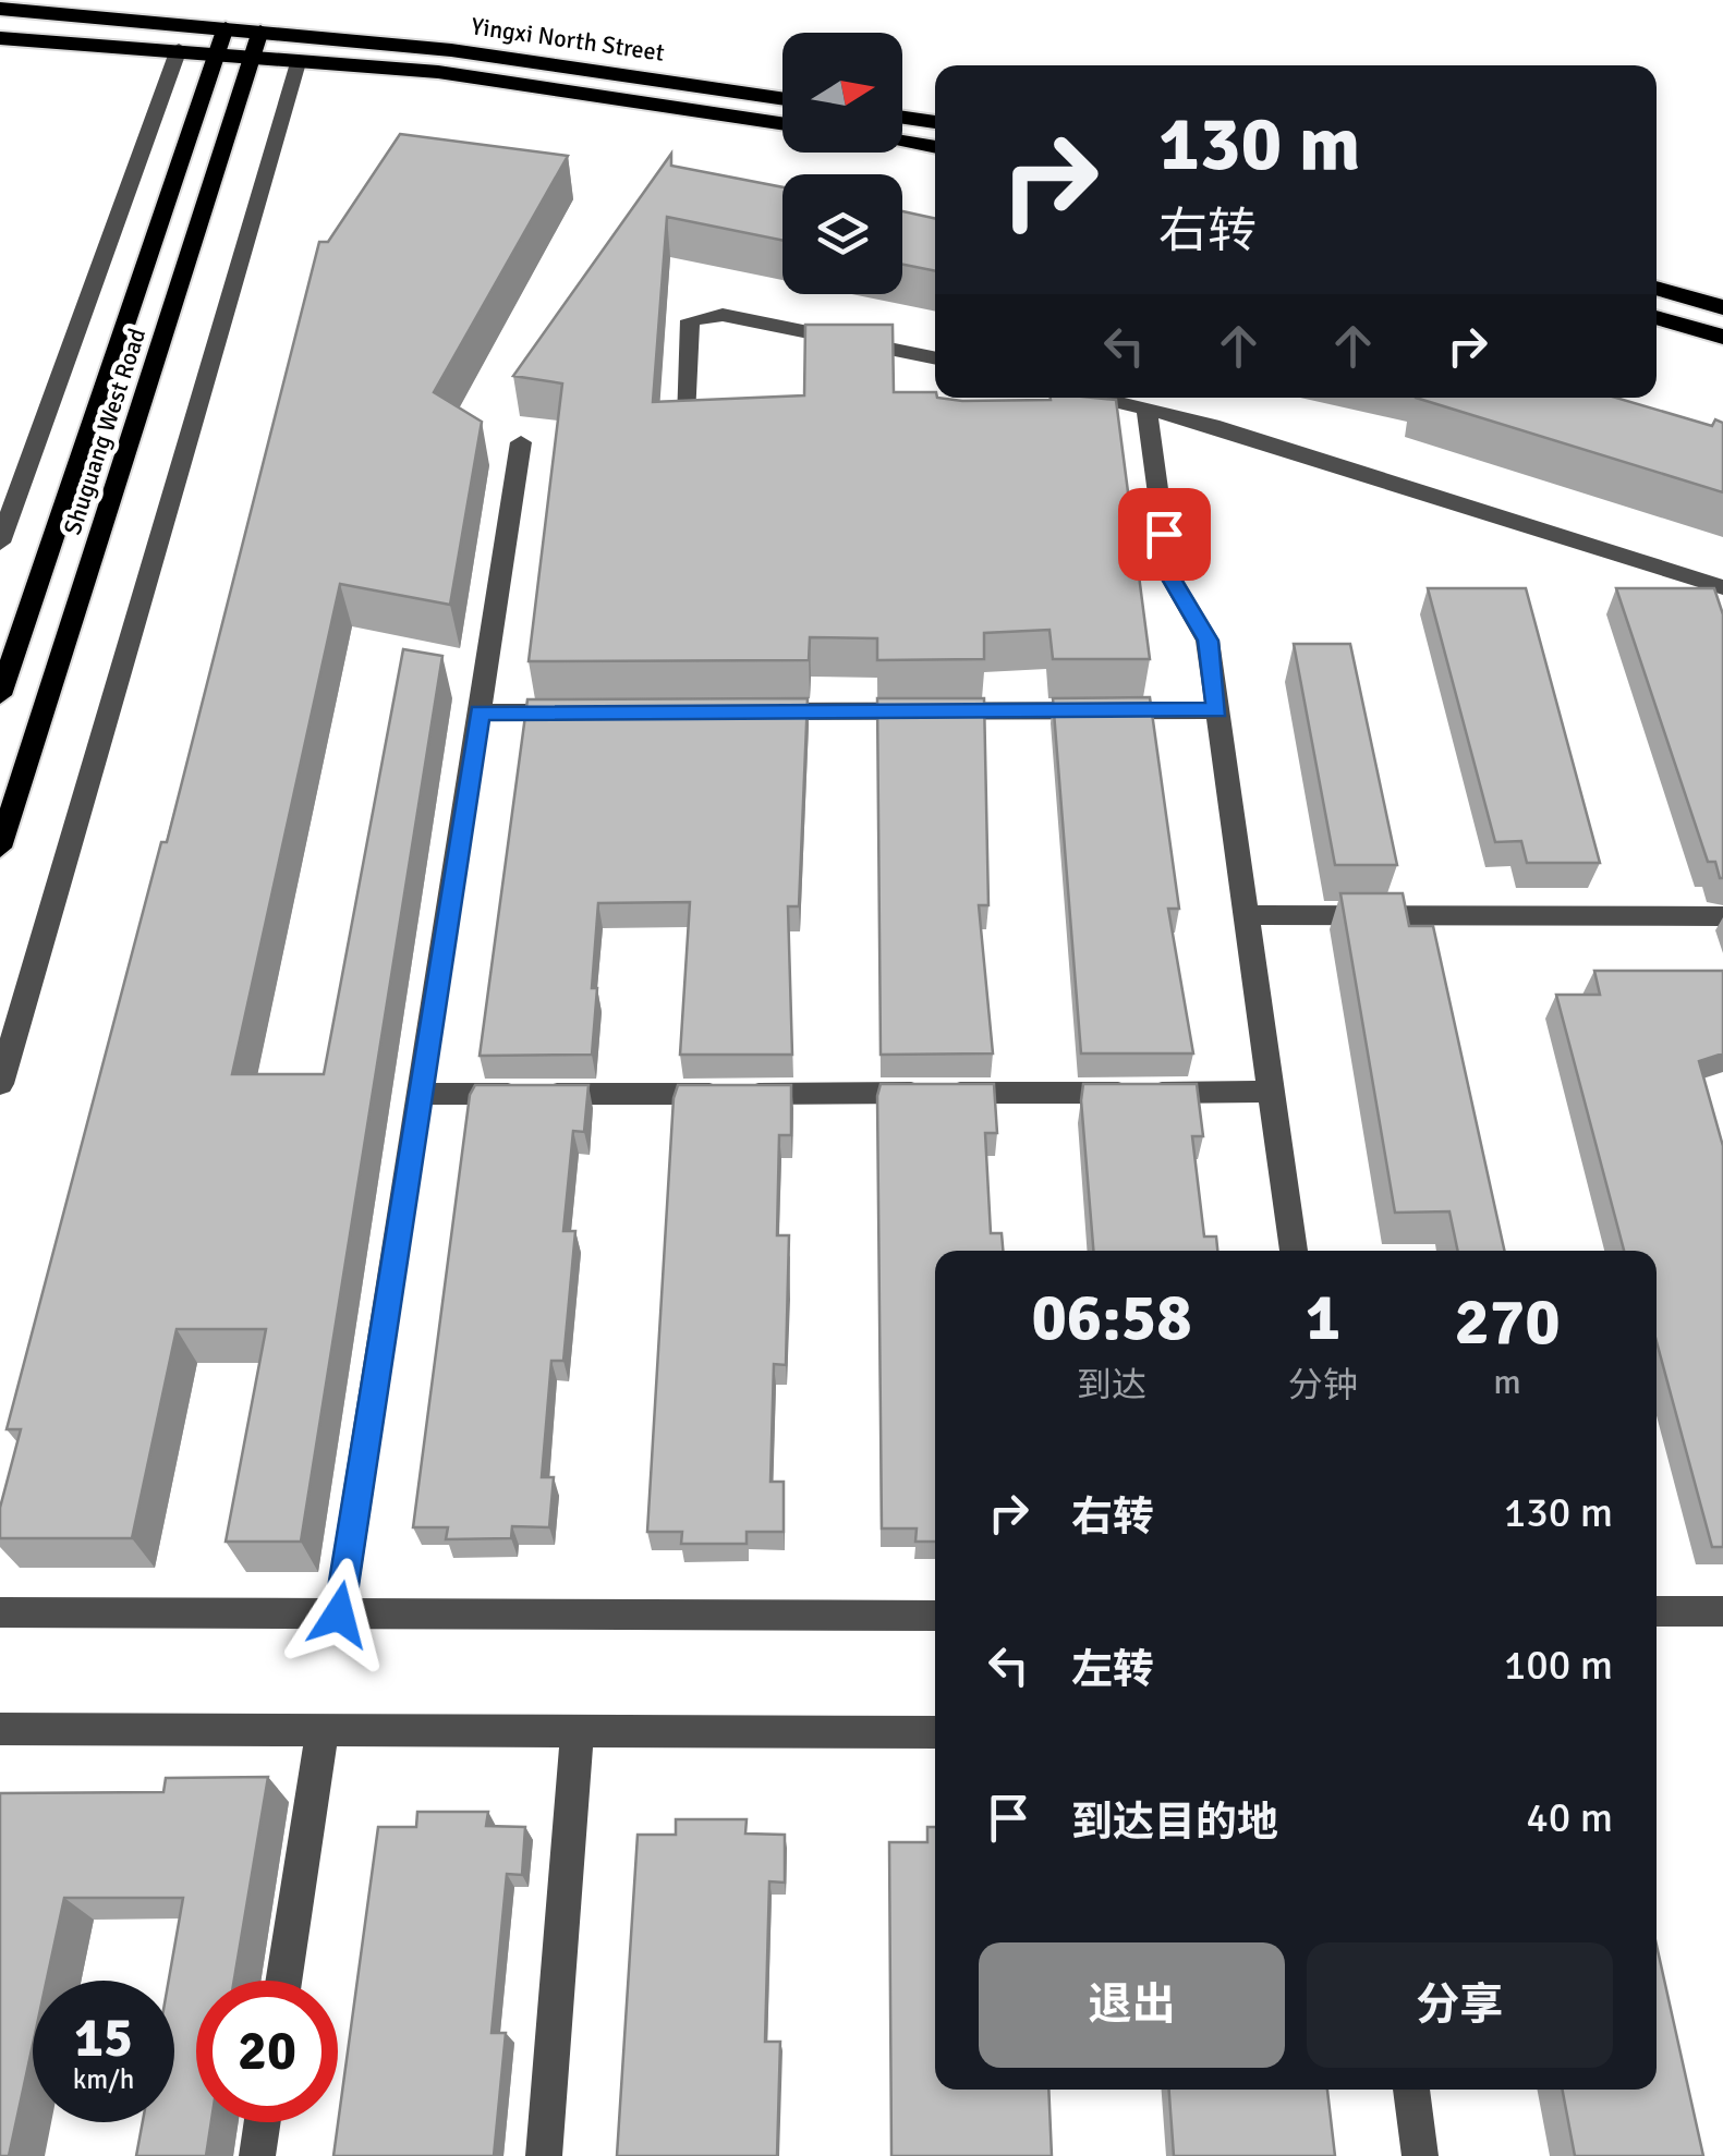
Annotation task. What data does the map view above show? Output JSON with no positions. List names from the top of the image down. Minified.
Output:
{"streets":{"highway":["Yingxi North Street"],"main road":["Shuguang West Road"]},"crossings":[["Yingxi North Street","Shuguang West Road"]],"north":"right","page":{"turn":["130 m","右转"],"eta":["06:58","到达","1","分钟","270","m"],"list":[{"name":"右转","value":"130 m"},{"name":"左转","value":"100 m"},{"name":"到达目的地","value":"40 m"}],"buttons":["退出","分享"],"speed":"15 km/h","limit":"20"}}
